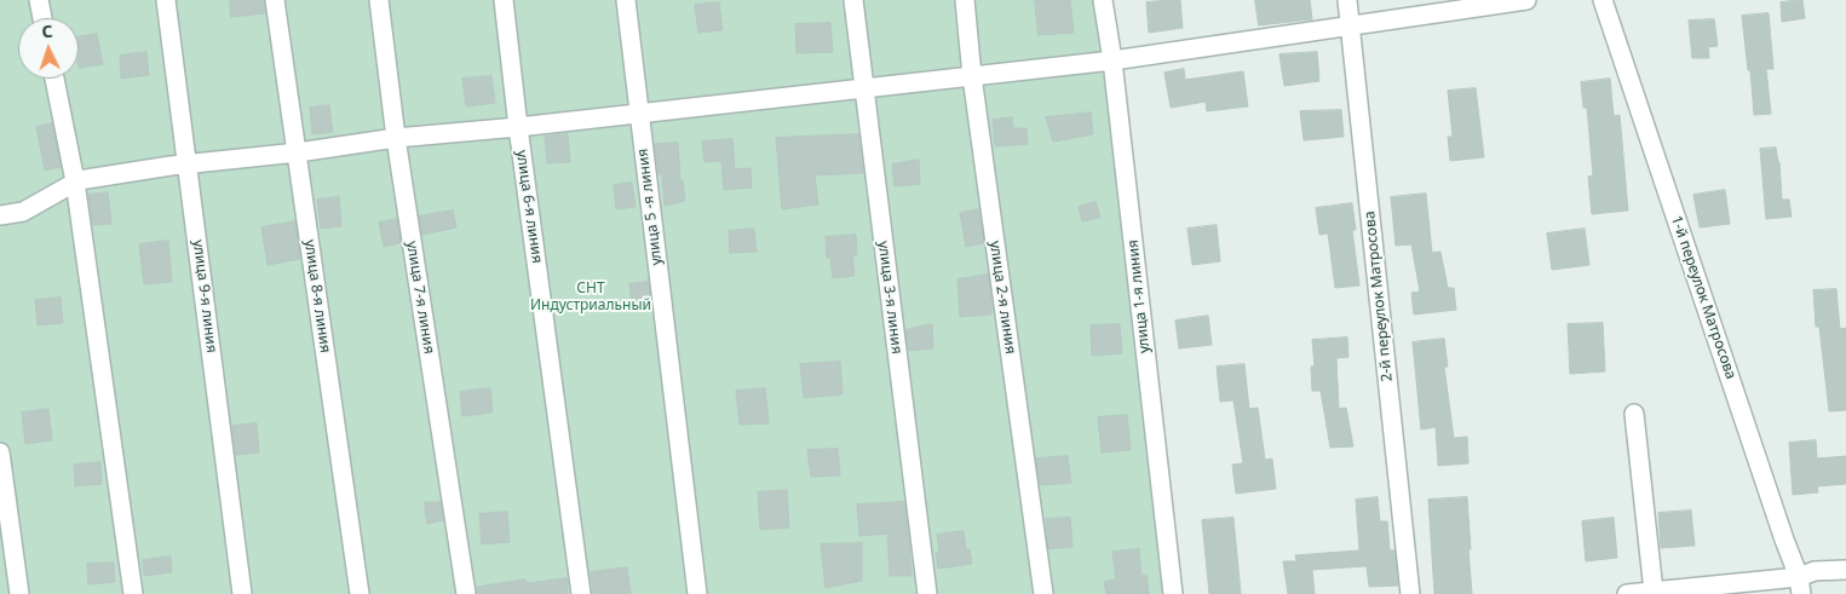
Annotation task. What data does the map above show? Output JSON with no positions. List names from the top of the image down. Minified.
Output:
{"streets":{"street":["улица 6-я линия","улица 5 -я линия","улица 9-я линия","улица 8-я линия","улица 1-я линия","2-й переулок Матросова","улица 7-я линия","улица 3-я линия","улица 2-я линия","1-й переулок Матросова"]},"parks":["СНТ Индустриальный"],"north":"top"}
